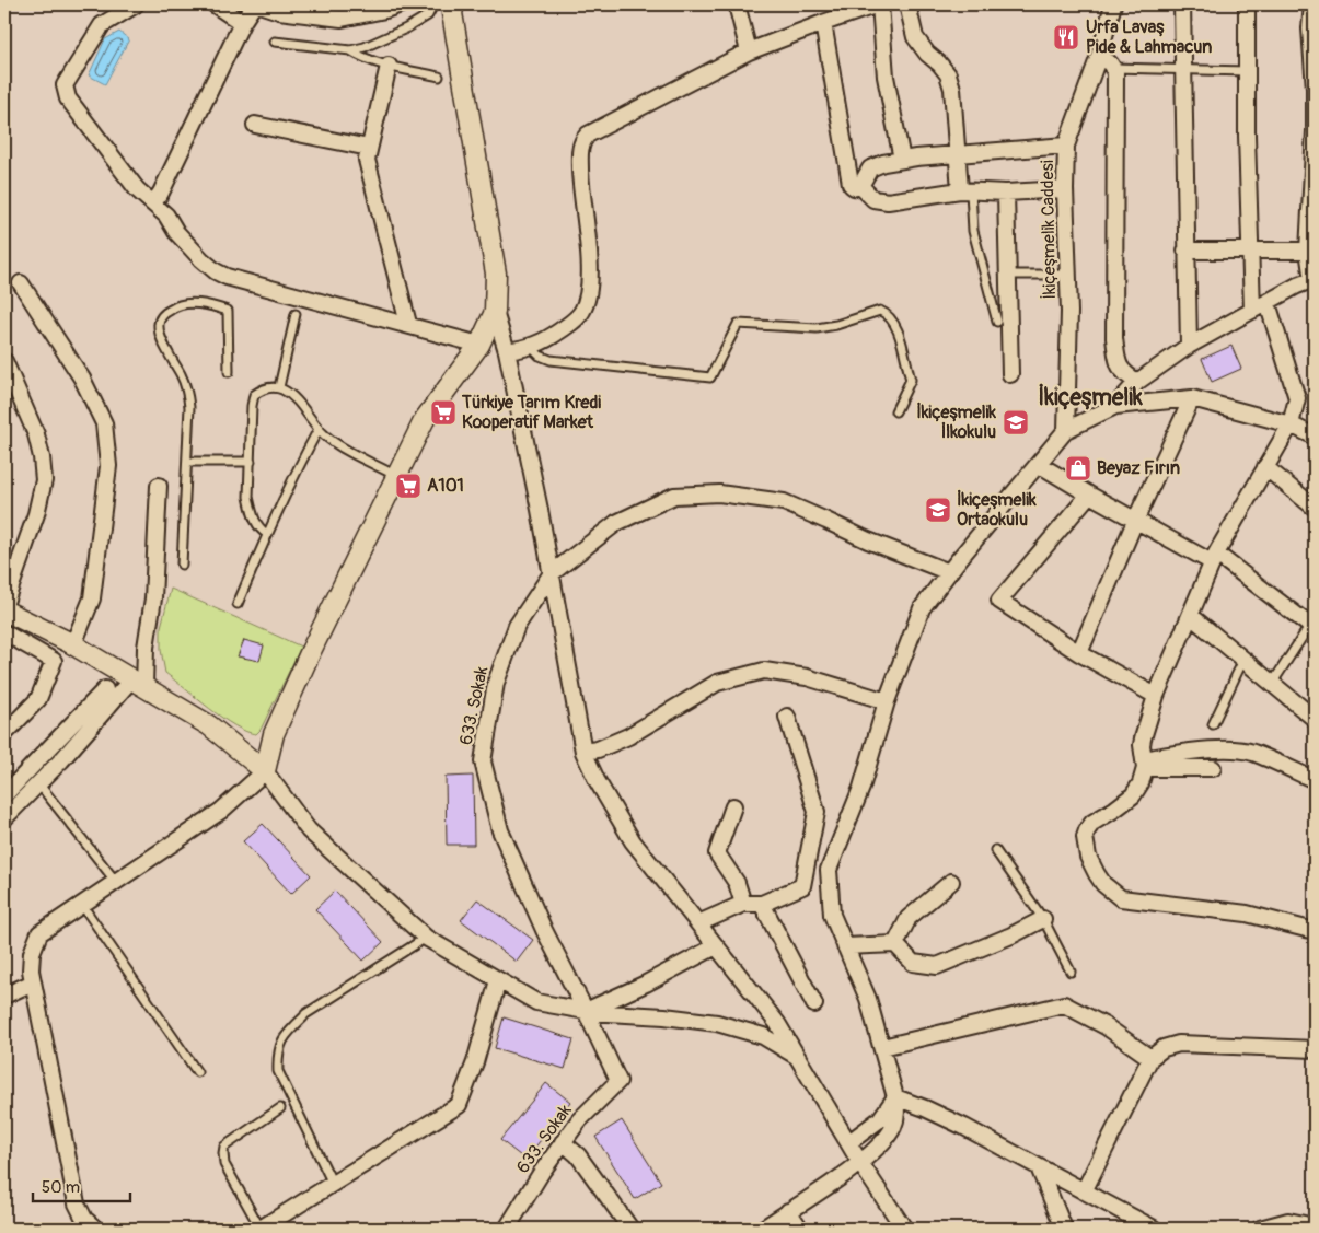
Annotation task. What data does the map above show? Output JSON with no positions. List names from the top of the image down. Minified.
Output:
{"streets":{"street":["İkiçeşmelik Caddesi","633. Sokak"]},"districts":["İkiçeşmelik"],"places":{"restaurant":["Urfa Lavaş Pide & Lahmacun"],"supermarket":["Türkiye Tarım Kredi Kooperatif Market","A101"],"school or university":["İkiçeşmelik İlkokulu","İkiçeşmelik Ortaokulu"],"shop":["Beyaz Fırın"]},"scale_bar":"50 m"}
